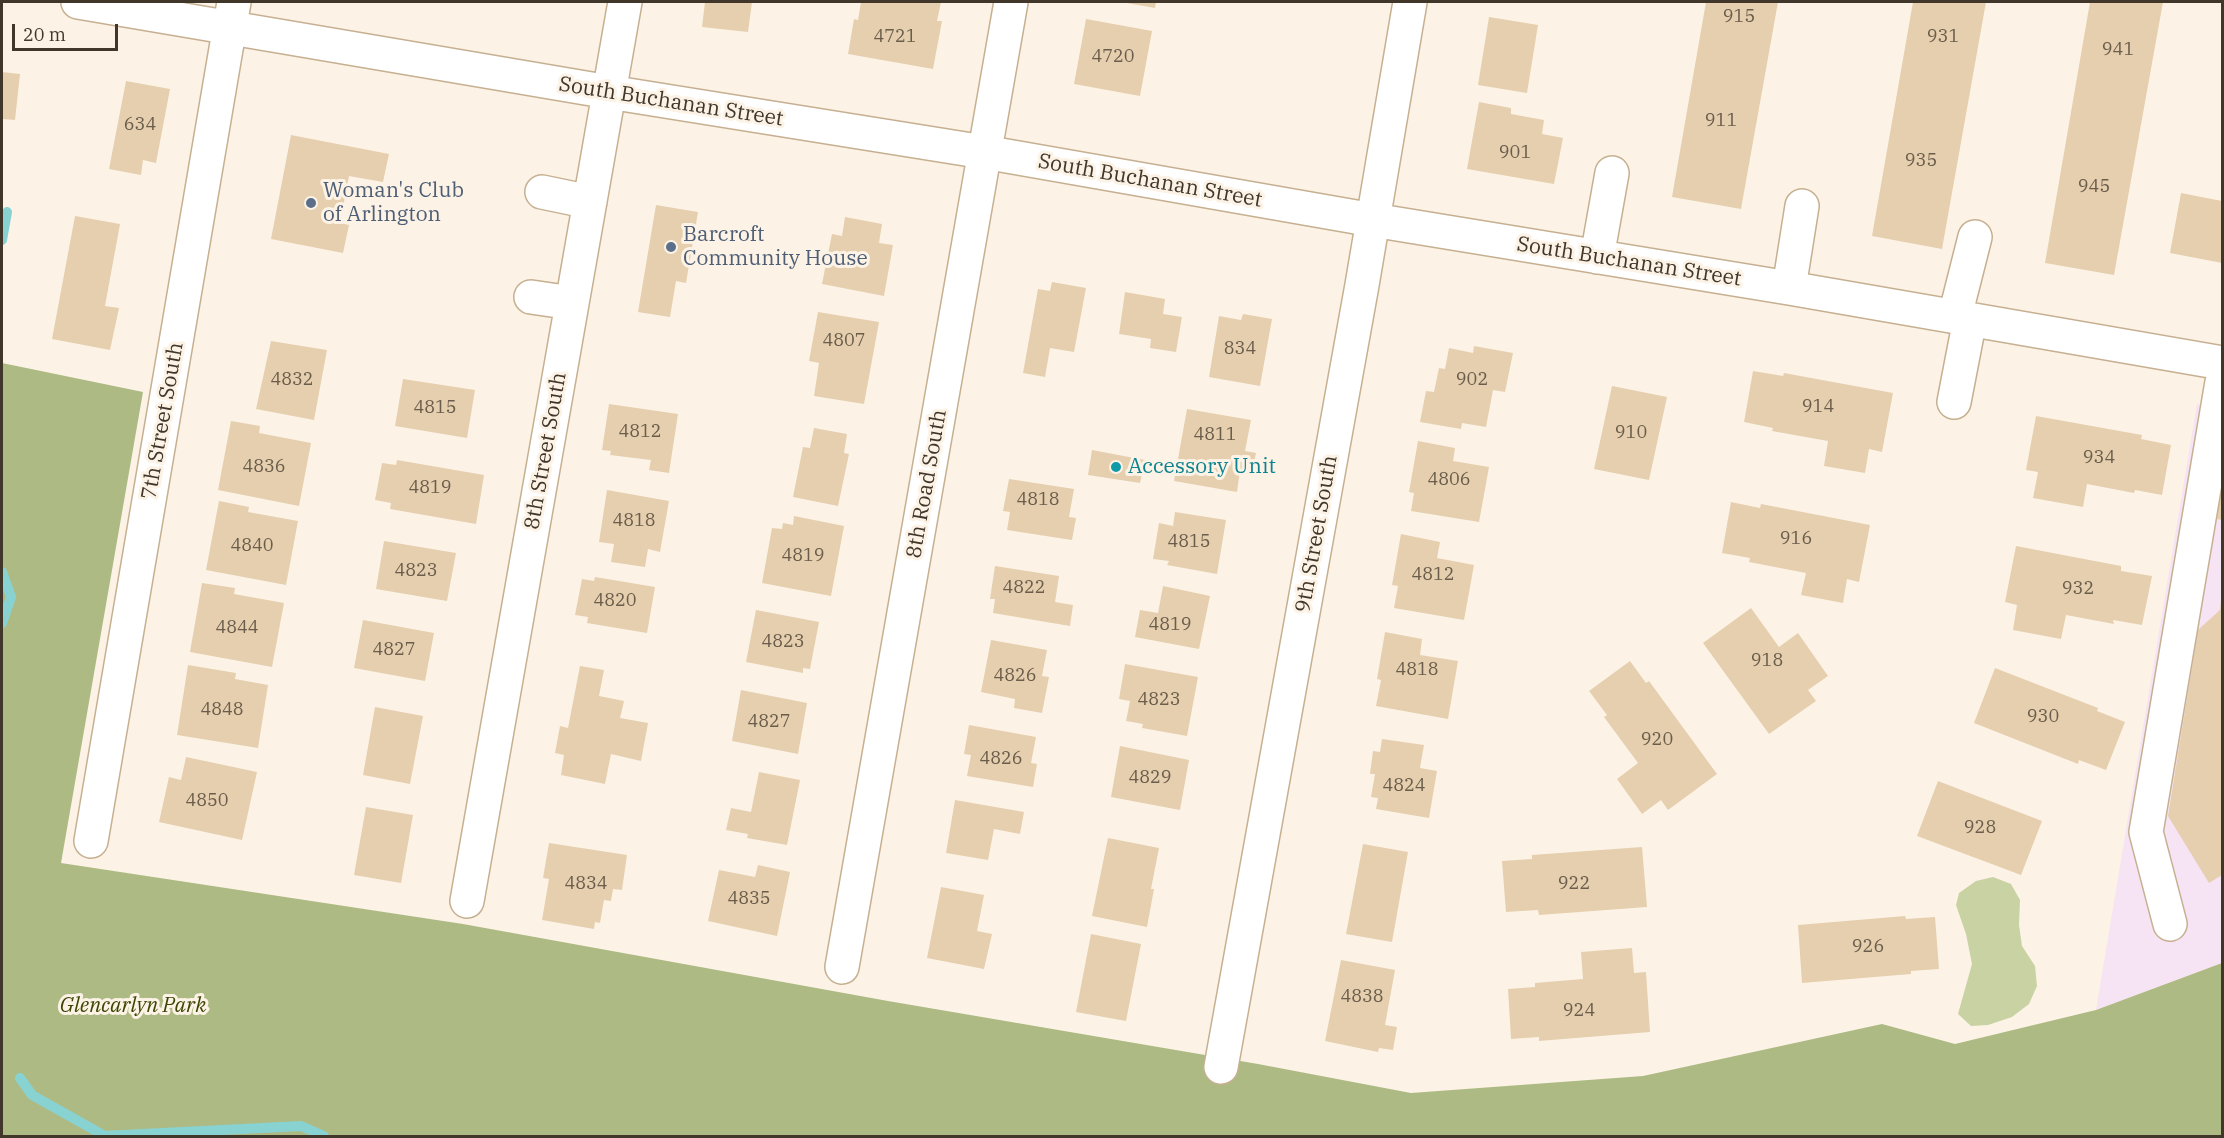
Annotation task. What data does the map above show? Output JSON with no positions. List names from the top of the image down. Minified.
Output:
{"streets":{"street":["South Buchanan Street","7th Street South","8th Street South","8th Road South","9th Street South"]},"crossings":[["South Buchanan Street","7th Street South"],["South Buchanan Street","8th Street South"],["South Buchanan Street","8th Road South"],["South Buchanan Street","9th Street South"]],"parks":["Glencarlyn Park"],"places":["Woman's Club of Arlington","Barcroft Community House","Accessory Unit"],"house_numbers":["915","4721","931","941","4720","911","634","901","935","945","4807","834","4832","902","914","4815","4812","910","4811","934","4836","4806","4819","4818","4818","916","4815","4840","4819","4823","4812","4822","932","4820","4819","4844","4823","4827","918","4818","4826","4823","4848","930","4827","920","4826","4829","4824","4850","928","4834","922","4835","926","4838","924"],"scale_bar":"20 m"}
